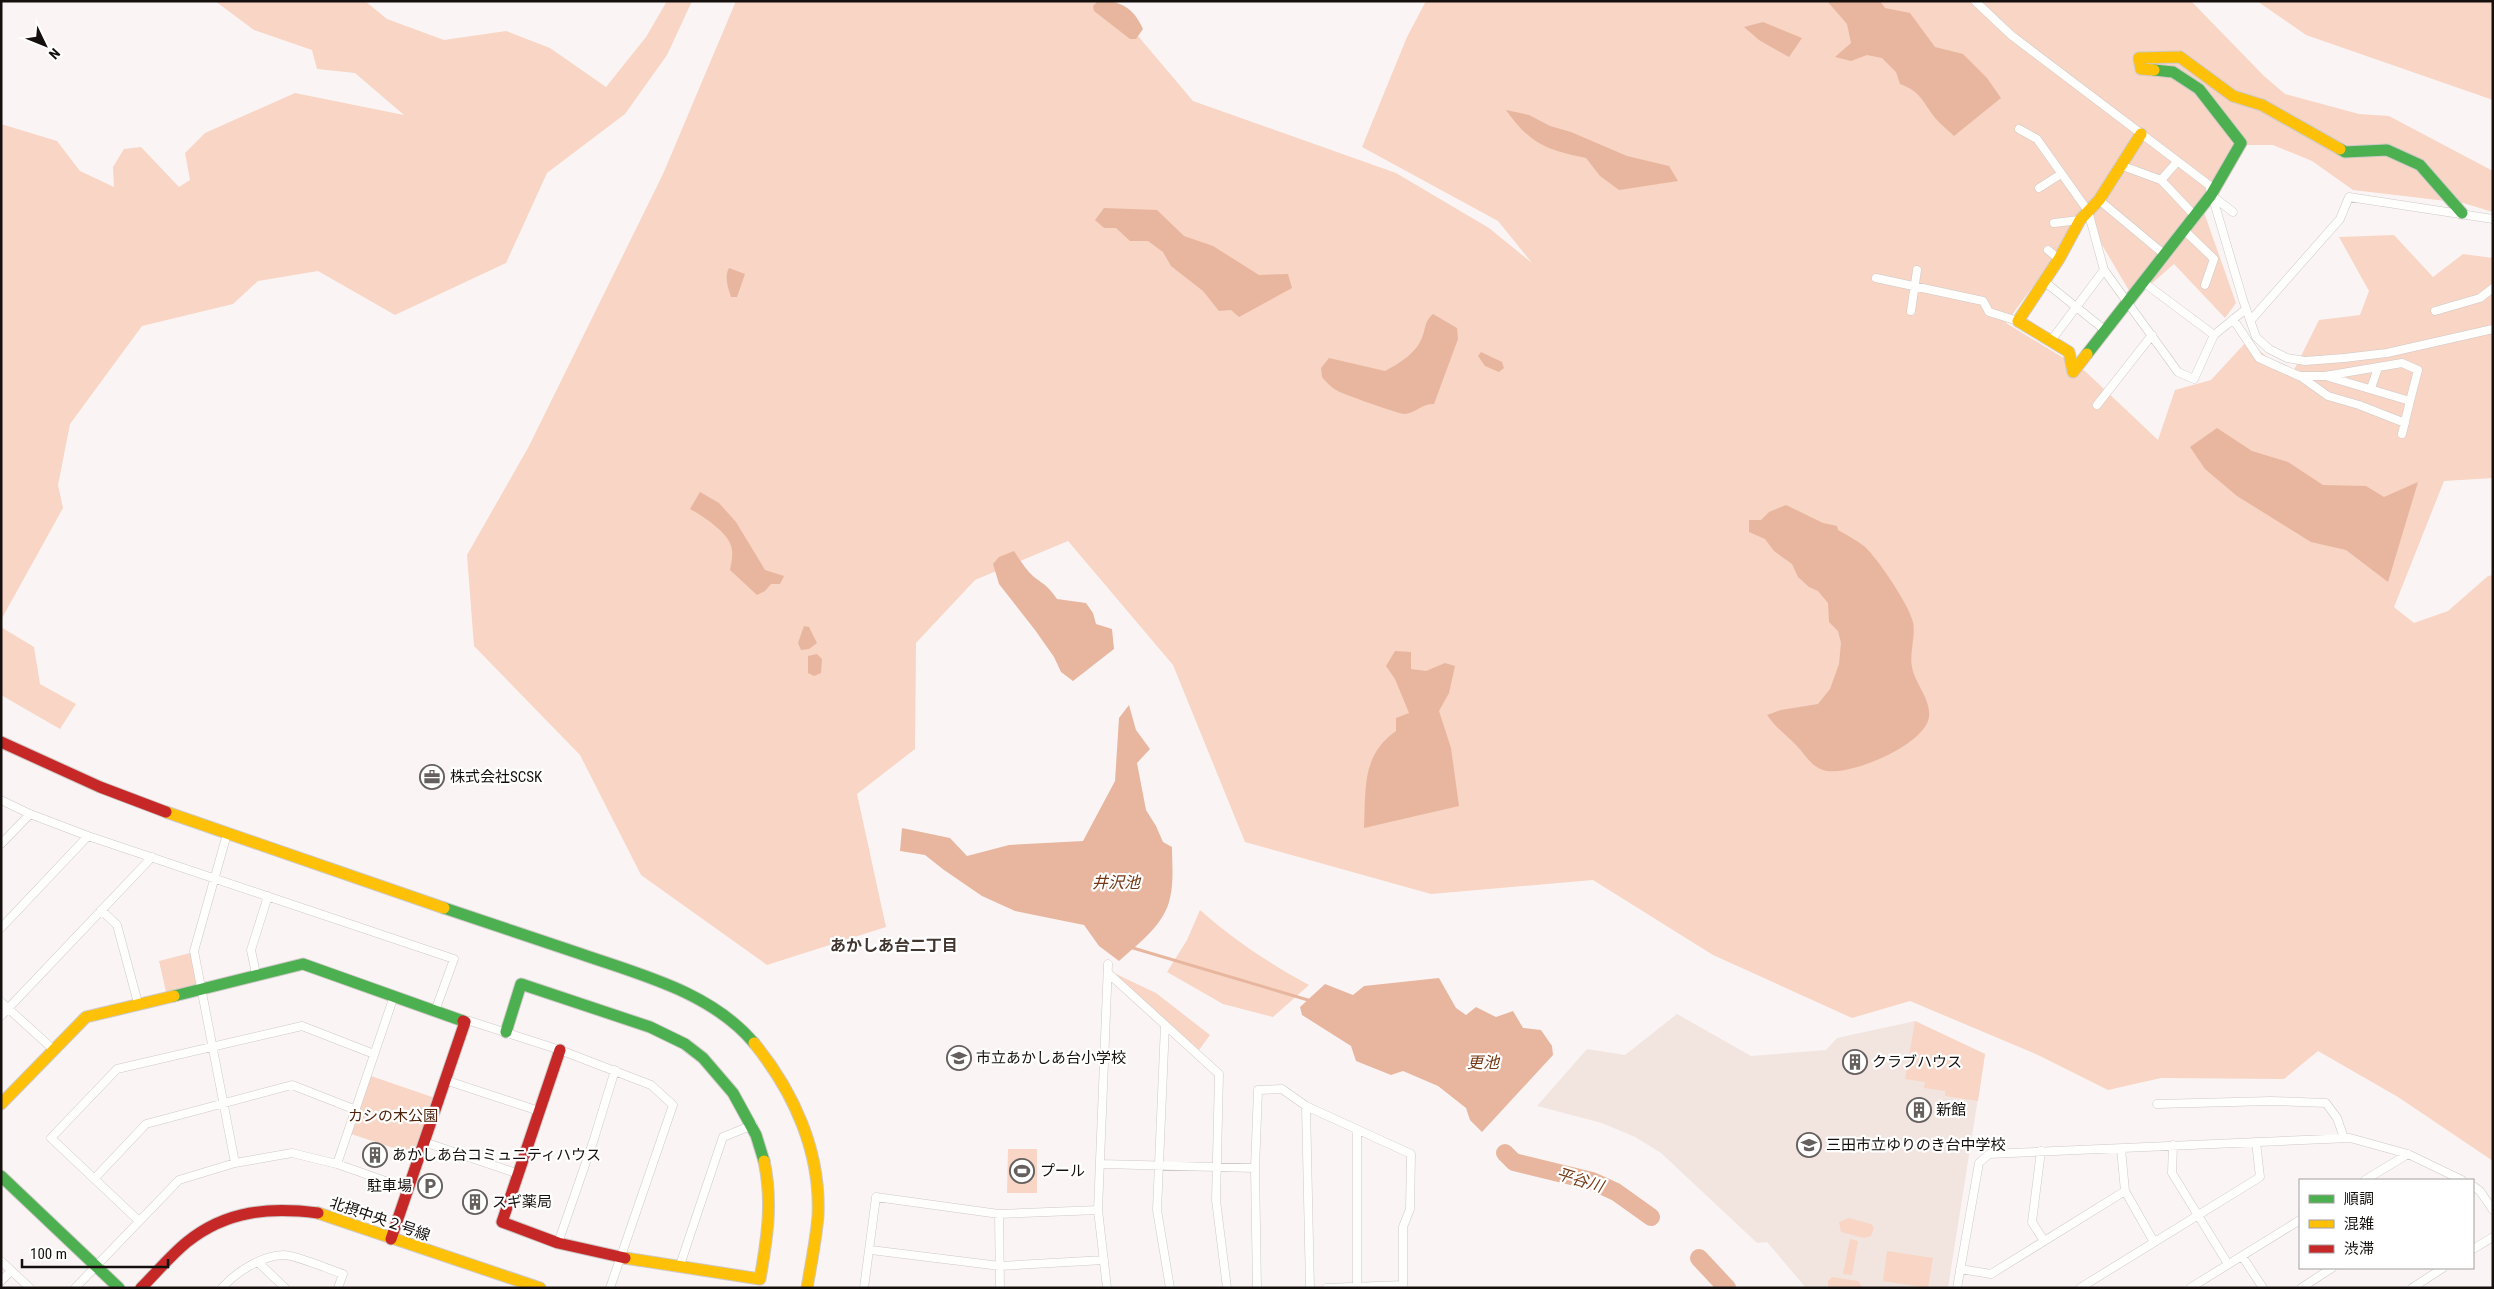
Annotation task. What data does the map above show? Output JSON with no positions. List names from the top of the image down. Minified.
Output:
{"streets":{"street":["北摂中央２号線"]},"districts":["あかしあ台二丁目"],"water":["井沢池","更池","平谷川"],"parks":["カシの木公園"],"places":{"office":["株式会社SCSK"],"school or university":["市立あかしあ台小学校","三田市立ゆりのき台中学校"],"building":["クラブハウス","新館","あかしあ台コミュニティハウス","スギ薬局"],"sports":["プール"],"parking":["駐車場"]},"legend":["順調","混雑","渋滞"],"scale_bar":"100 m","north":"bottom right"}
